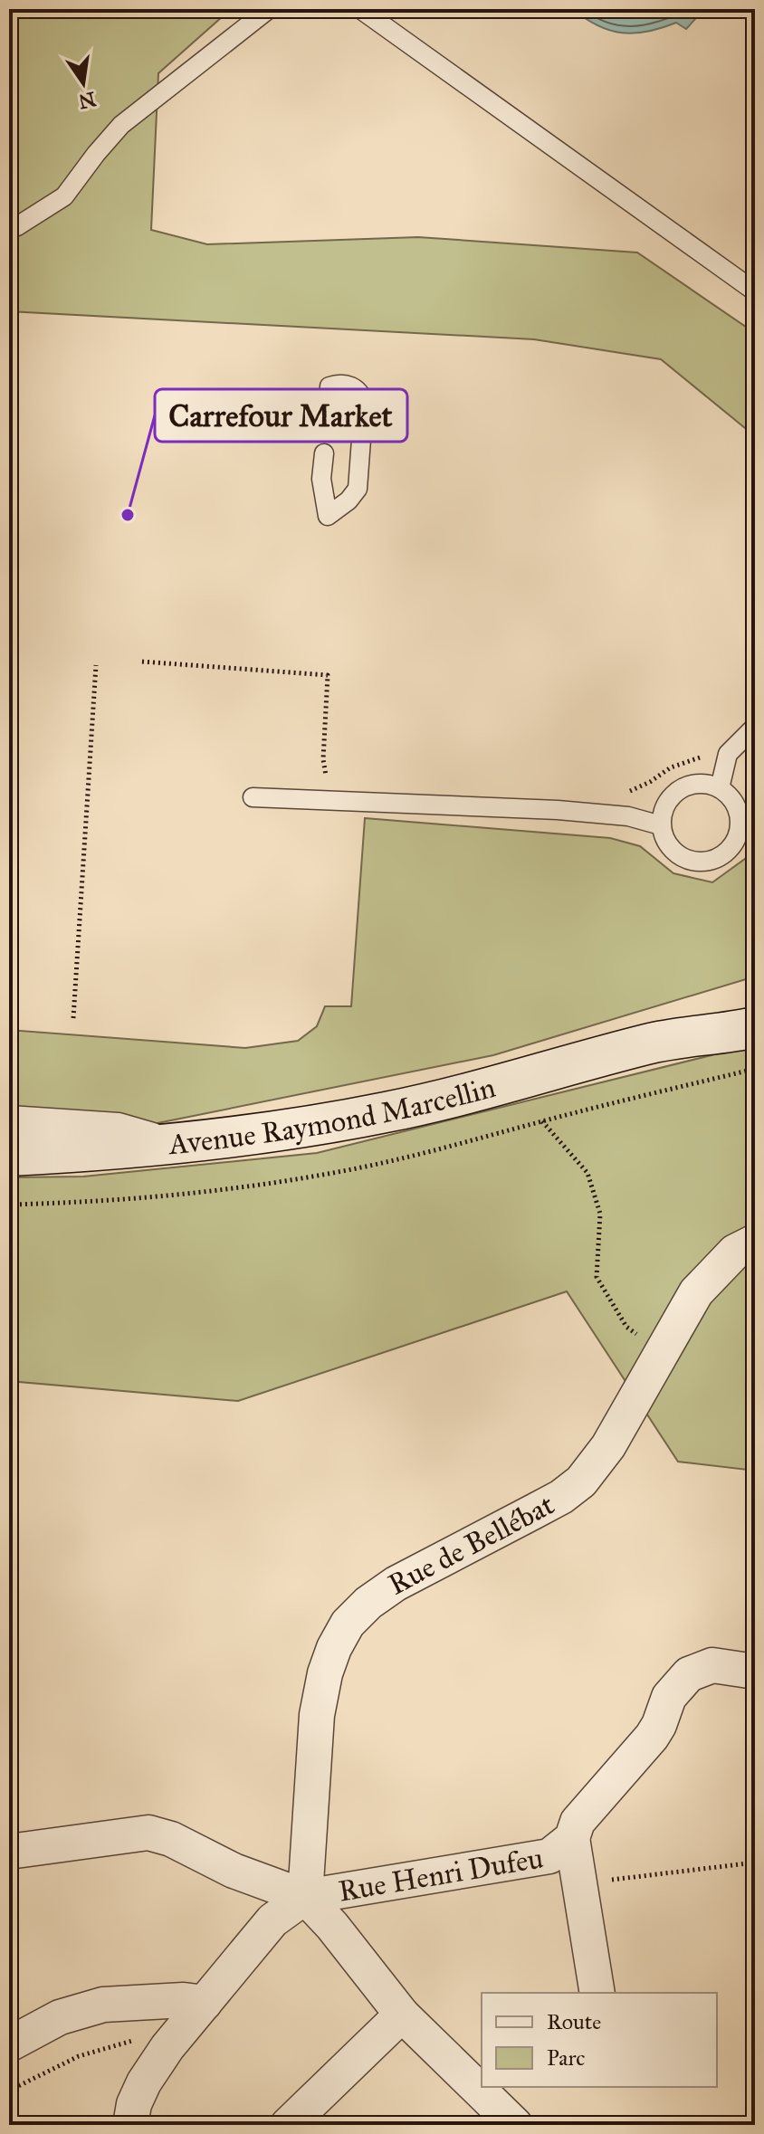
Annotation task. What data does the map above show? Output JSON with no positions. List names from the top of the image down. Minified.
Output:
{"streets":{"main road":["Avenue Raymond Marcellin"],"street":["Rue de Bellébat","Rue Henri Dufeu"]},"crossings":[["Rue de Bellébat","Rue Henri Dufeu"]],"places":["Carrefour Market"],"legend":["Route","Parc"],"north":"bottom"}
